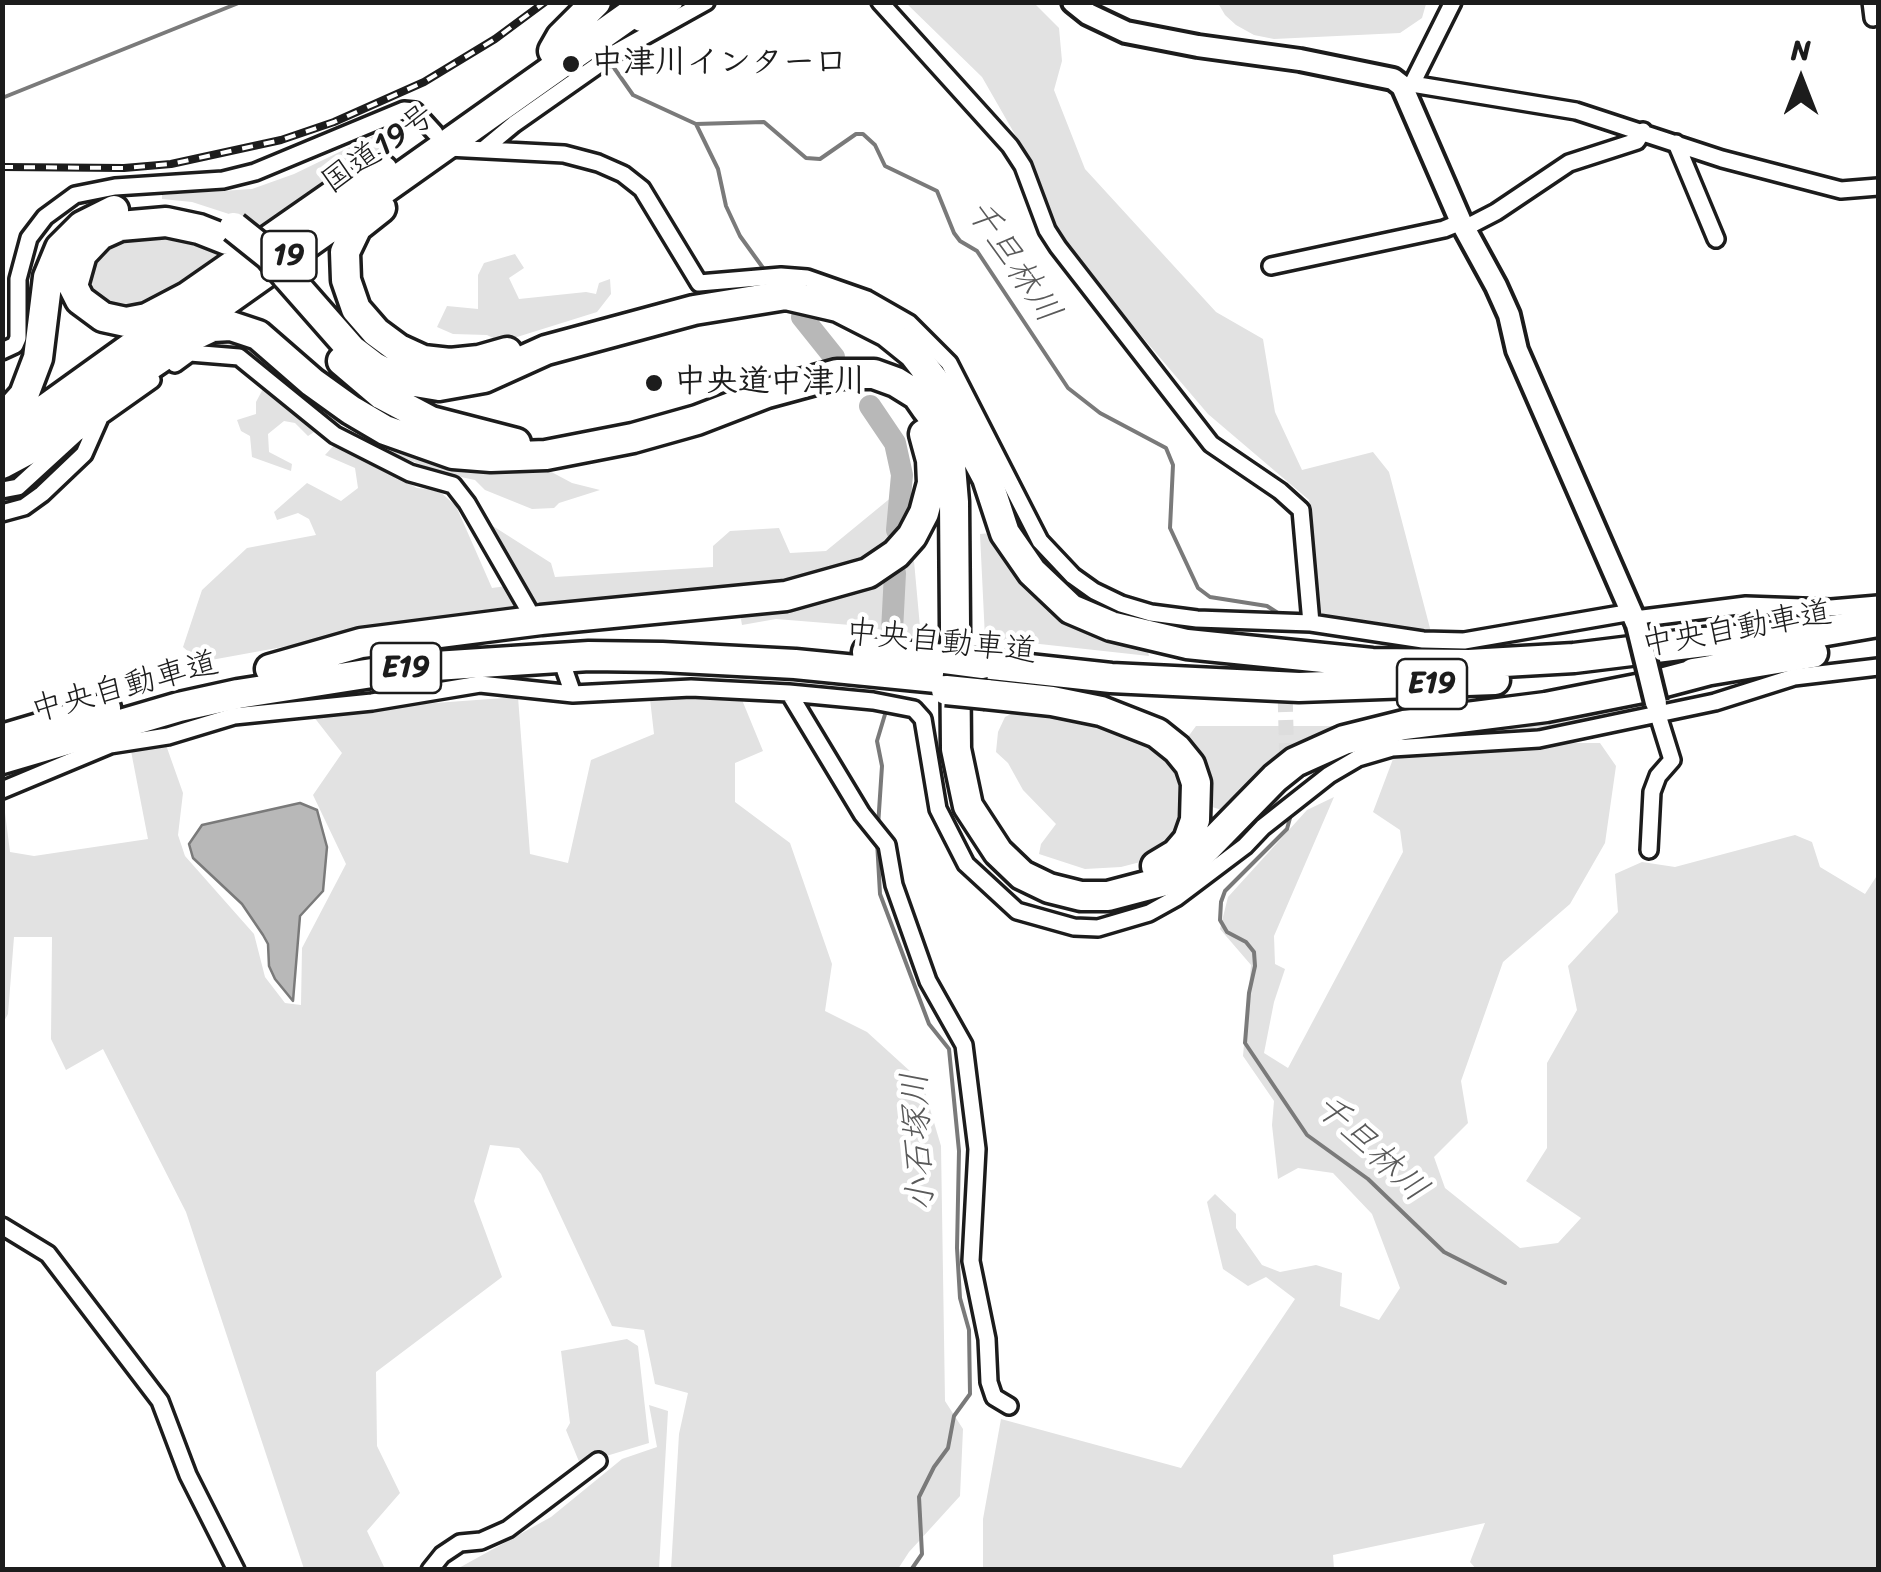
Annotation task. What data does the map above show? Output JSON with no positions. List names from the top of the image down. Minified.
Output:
{"streets":{"highway":["国道19号","19","中央自動車道","E19"]},"water":["千旦林川","小石塚川"],"places":["中津川インター口","中央道中津川"],"north":"top"}
